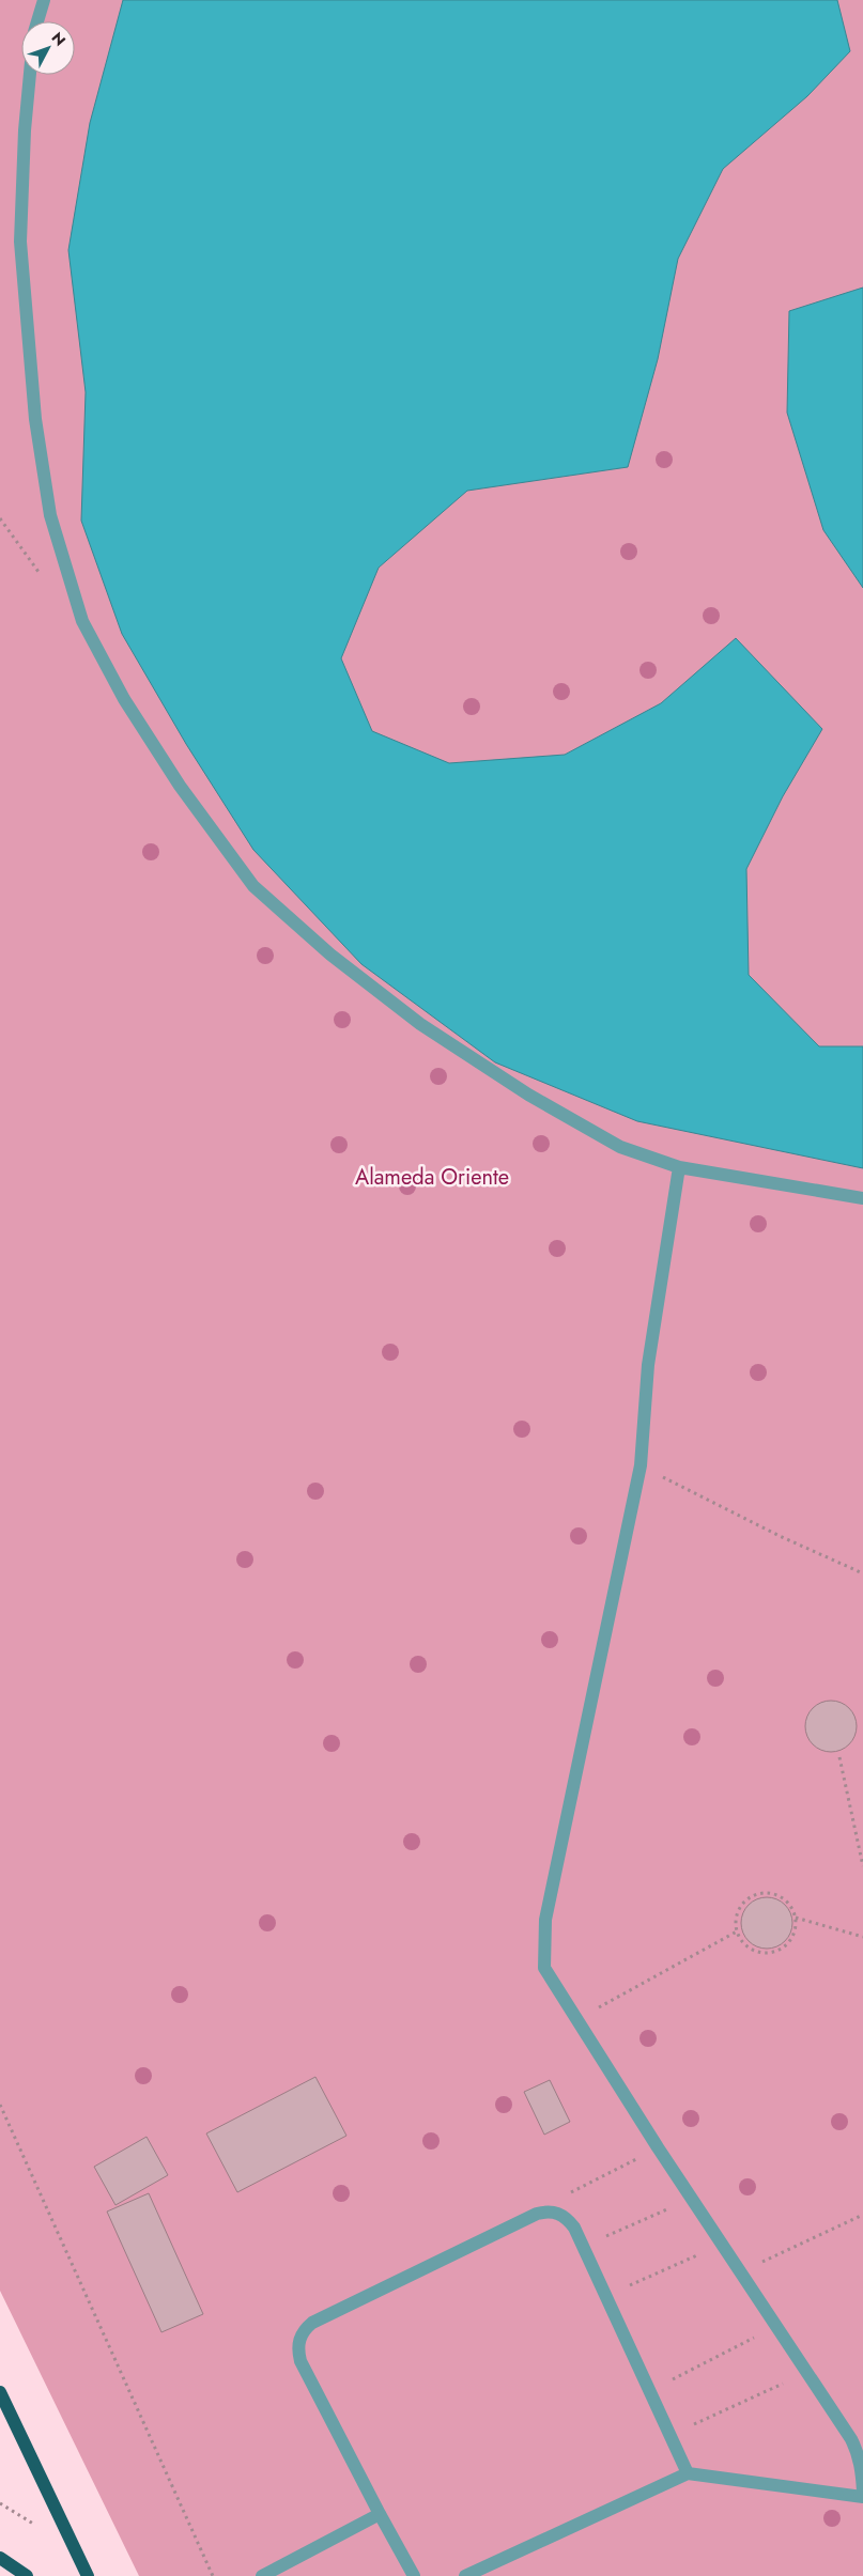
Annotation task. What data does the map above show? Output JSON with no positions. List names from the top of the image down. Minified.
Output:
{"parks":["Alameda Oriente"],"north":"top right"}
